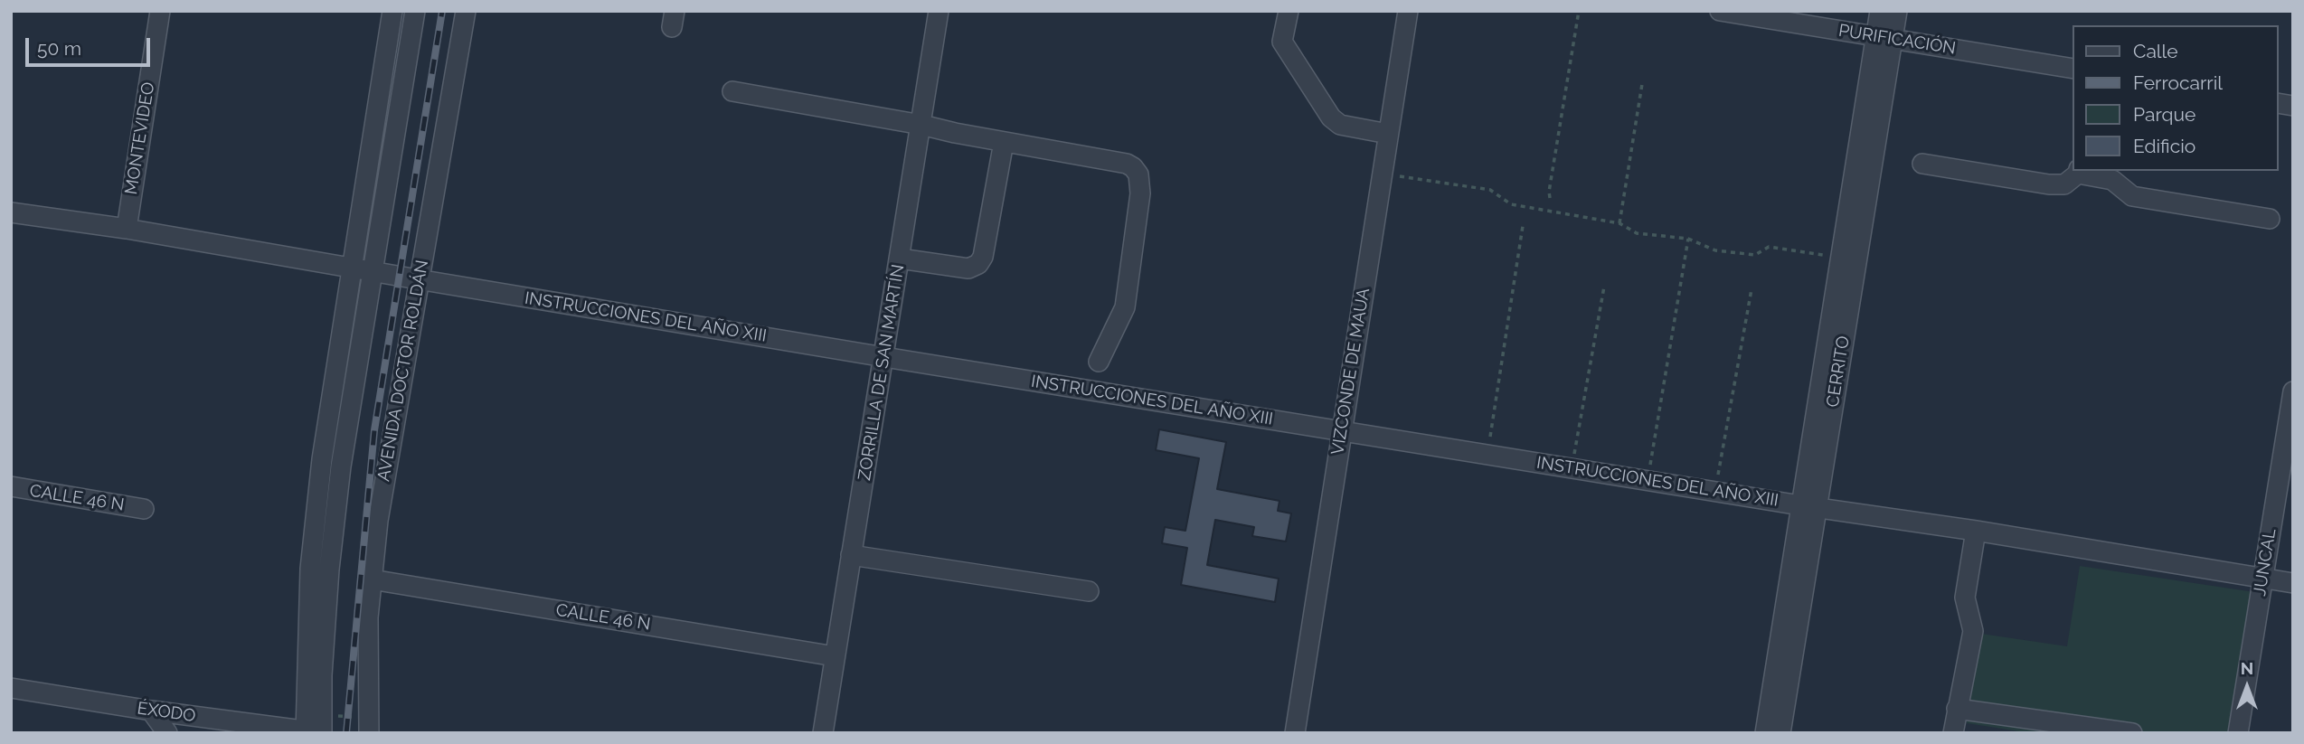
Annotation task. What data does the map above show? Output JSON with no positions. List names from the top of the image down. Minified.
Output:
{"streets":{"street":["PURIFICACIÓN","MONTEVIDEO","INSTRUCCIONES DEL AÑO XIII","AVENIDA DOCTOR ROLDÁN","VIZCONDE DE MAUA","CERRITO","ZORRILLA DE SAN MARTÍN","CALLE 46 N","JUNCAL","ÉXODO"]},"crossings":[["PURIFICACIÓN","CERRITO"],["MONTEVIDEO","INSTRUCCIONES DEL AÑO XIII"],["INSTRUCCIONES DEL AÑO XIII","AVENIDA DOCTOR ROLDÁN"],["INSTRUCCIONES DEL AÑO XIII","VIZCONDE DE MAUA"],["INSTRUCCIONES DEL AÑO XIII","CERRITO"],["INSTRUCCIONES DEL AÑO XIII","ZORRILLA DE SAN MARTÍN"],["INSTRUCCIONES DEL AÑO XIII","JUNCAL"],["AVENIDA DOCTOR ROLDÁN","CALLE 46 N"],["ZORRILLA DE SAN MARTÍN","CALLE 46 N"]],"legend":["Calle","Ferrocarril","Parque","Edificio"],"scale_bar":"50 m","north":"top"}
